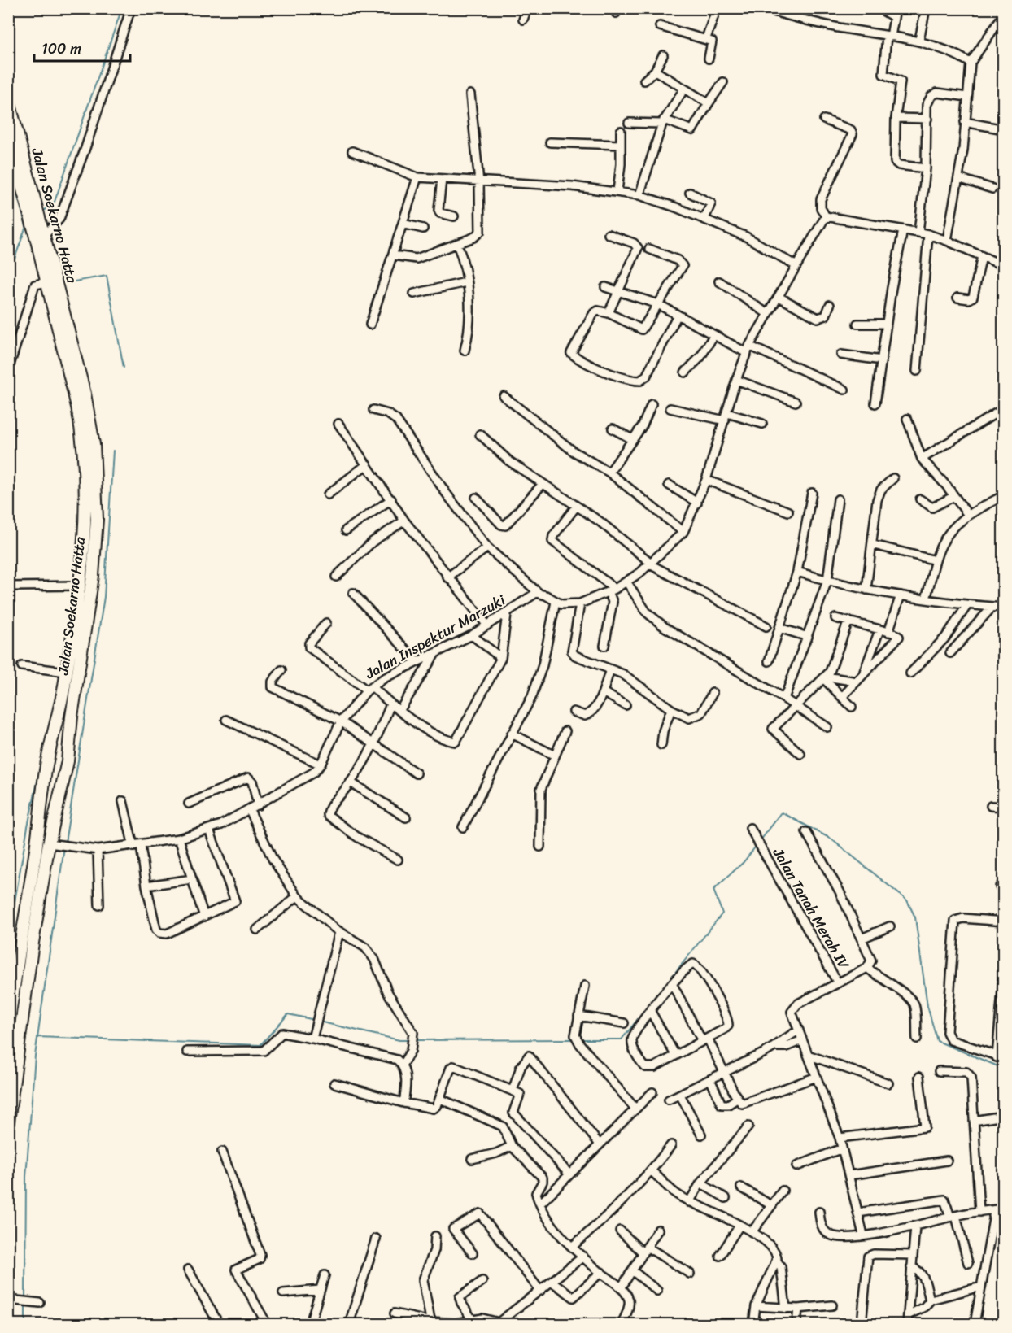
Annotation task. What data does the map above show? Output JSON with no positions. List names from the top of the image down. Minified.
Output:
{"streets":{"highway":["Jalan Soekarno Hatta"],"street":["Jalan Inspektur Marzuki","Jalan Tanah Merah IV"]},"crossings":[["Jalan Soekarno Hatta","Jalan Inspektur Marzuki"]],"scale_bar":"100 m"}
